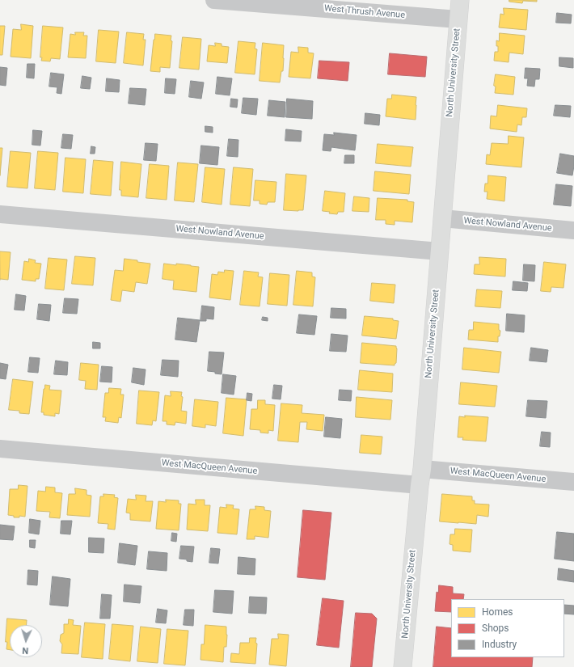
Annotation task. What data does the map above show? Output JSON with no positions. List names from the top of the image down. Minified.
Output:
{"streets":{"main road":["North University Street"],"street":["West Thrush Avenue","West Nowland Avenue","West MacQueen Avenue"]},"crossings":[["West Thrush Avenue","North University Street"],["North University Street","West Nowland Avenue"],["North University Street","West MacQueen Avenue"]],"legend":["Homes","Shops","Industry"],"north":"bottom"}
